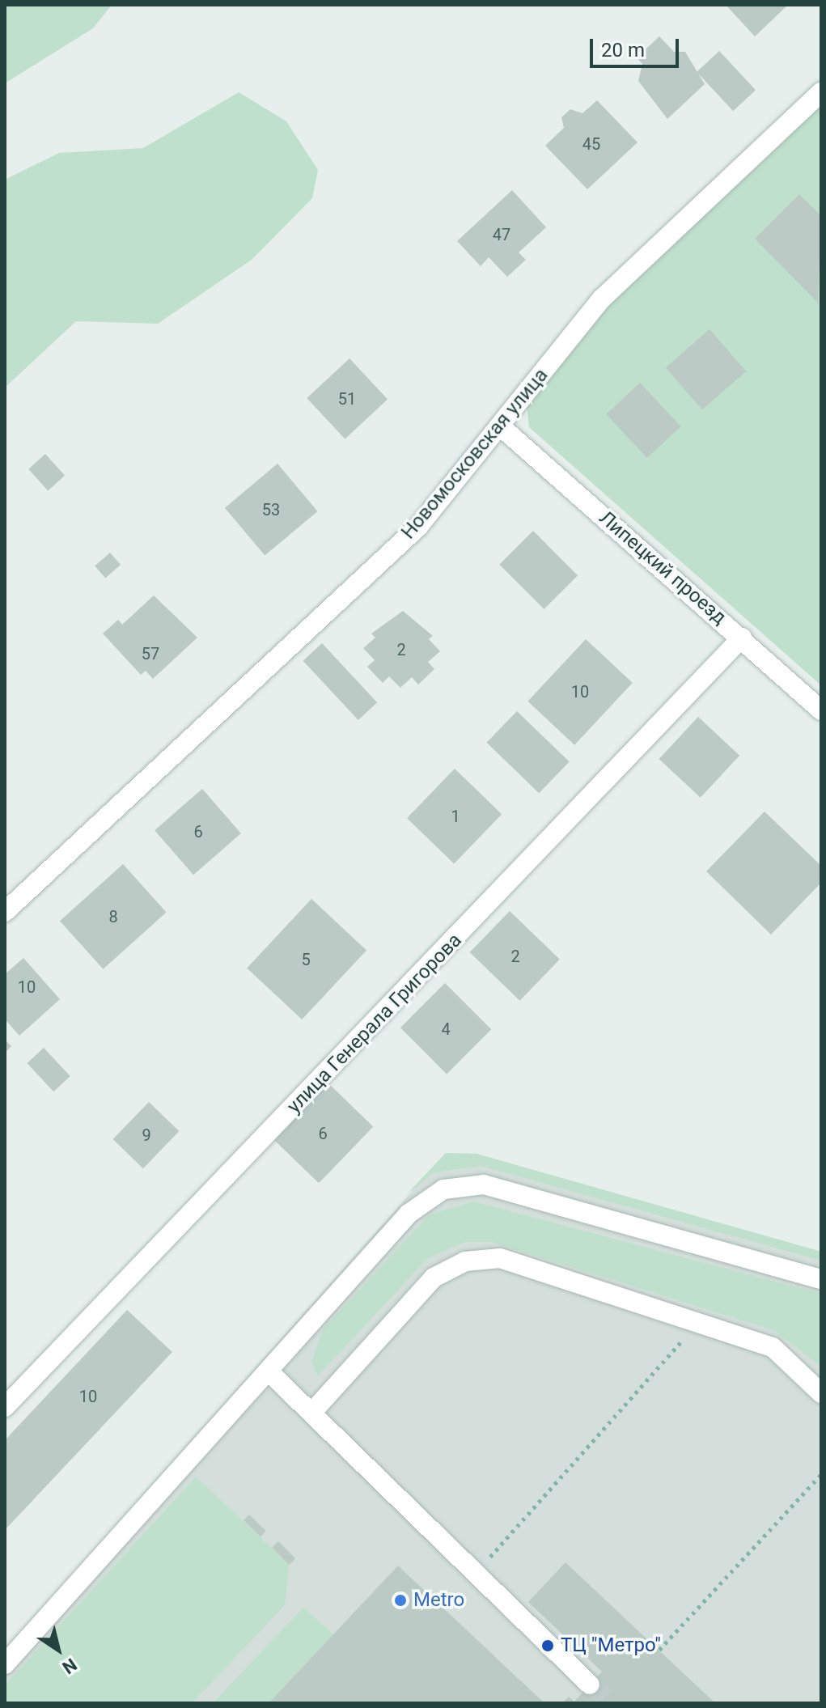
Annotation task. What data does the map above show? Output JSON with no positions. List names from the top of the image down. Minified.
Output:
{"streets":{"street":["Новомосковская улица","Липецкий проезд","улица Генерала Григорова"]},"crossings":[["Новомосковская улица","Липецкий проезд"],["Липецкий проезд","улица Генерала Григорова"]],"places":["Metro","ТЦ \"Метро\""],"house_numbers":["45","47","51","53","2","57","10","1","6","8","2","5","10","4","6","9","10"],"scale_bar":"20 m","north":"bottom right"}
